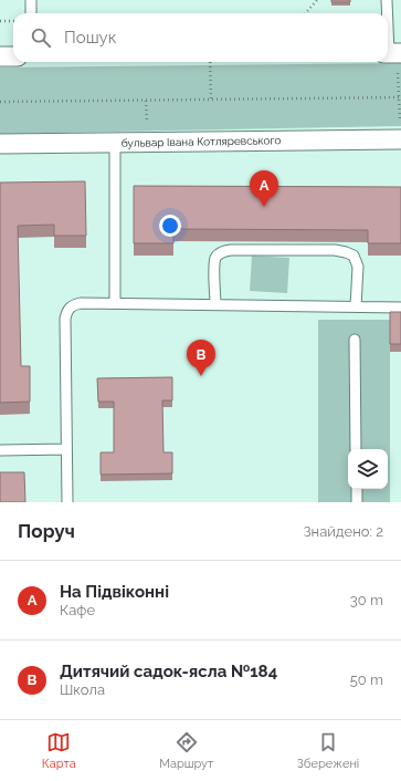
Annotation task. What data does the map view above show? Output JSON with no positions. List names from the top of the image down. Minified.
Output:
{"streets":{"street":["бульвар Івана Котляревського"]},"page":{"search":"Пошук","pins":["A","B"],"heading":["Поруч","Знайдено: 2"],"list":[{"mark":"A","name":"На Підвіконні","note":"Кафе","value":"30 m"},{"mark":"B","name":"Дитячий садок-ясла №184","note":"Школа","value":"50 m"}],"nav":["Карта","Маршрут","Збережені"]}}
